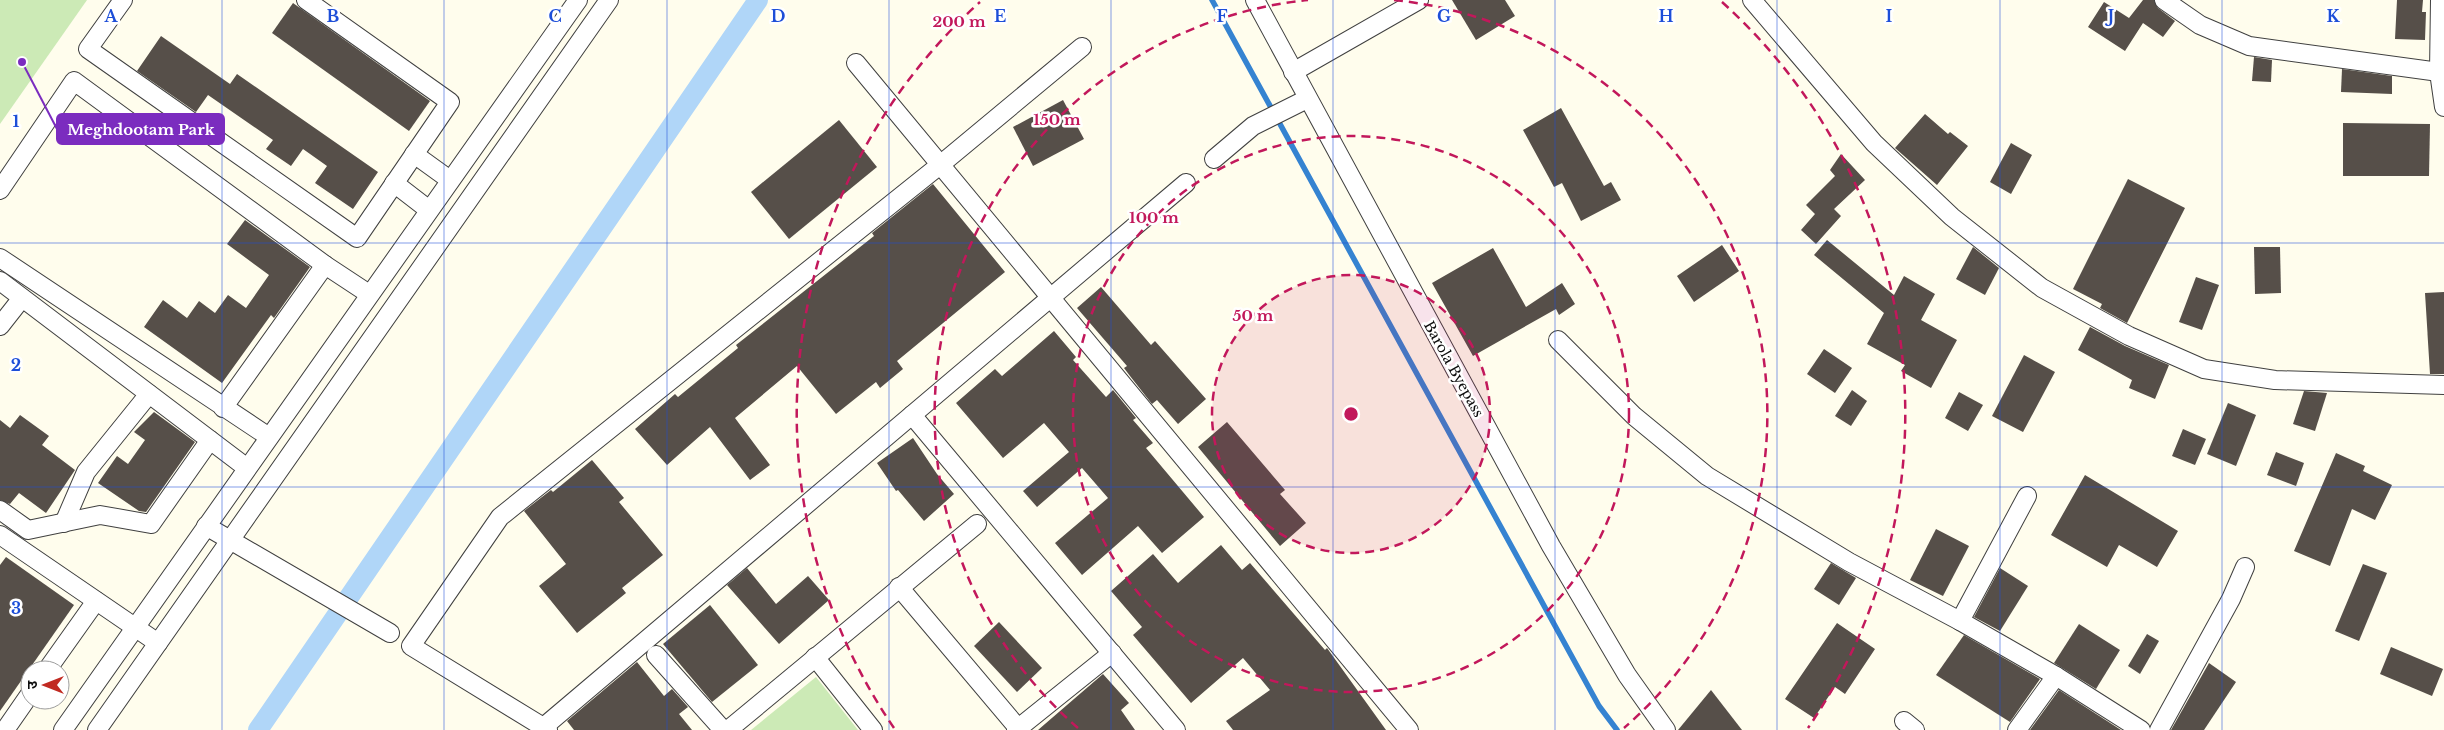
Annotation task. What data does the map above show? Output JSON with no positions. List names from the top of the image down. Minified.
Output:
{"streets":{"street":["Barola Byepass"]},"places":["Meghdootam Park"],"north":"left","grid":{"columns":["A","B","C","D","E","F","G","H","I","J","K"],"rows":["1","2","3"]},"rings":["200 m","150 m","100 m","50 m"]}
